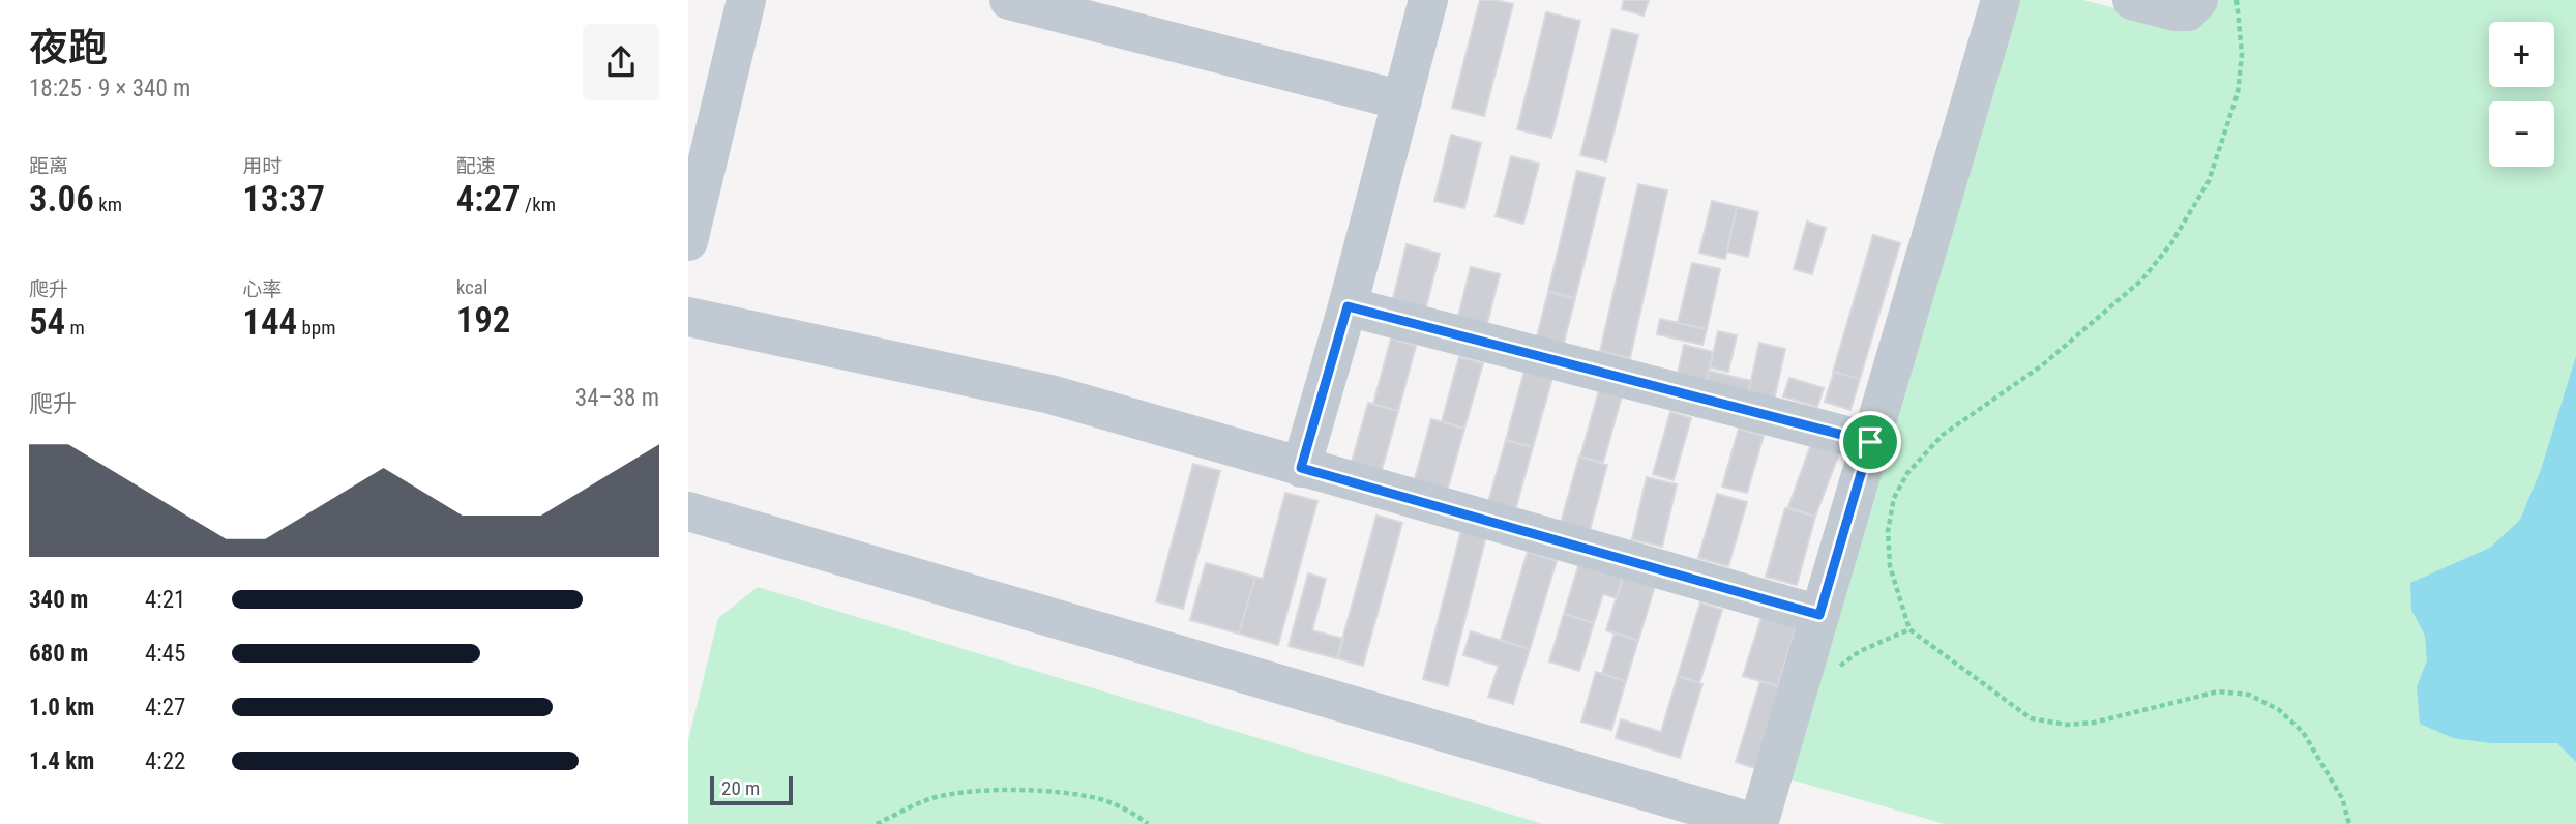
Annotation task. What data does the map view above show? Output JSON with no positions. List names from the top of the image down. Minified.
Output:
{"scale_bar":"20 m","page":{"heading":["夜跑","18:25 · 9 × 340 m"],"map_buttons":["+","−"],"stats":[["距离","3.06 km"],["用时","13:37"],["配速","4:27 /km"],["爬升","54 m"],["心率","144 bpm"],["kcal","192"]],"chart":["爬升","34–38 m"],"list":[{"name":"340 m","note":"4:21"},{"name":"680 m","note":"4:45"},{"name":"1.0 km","note":"4:27"},{"name":"1.4 km","note":"4:22"}],"scale":"20 m"}}
